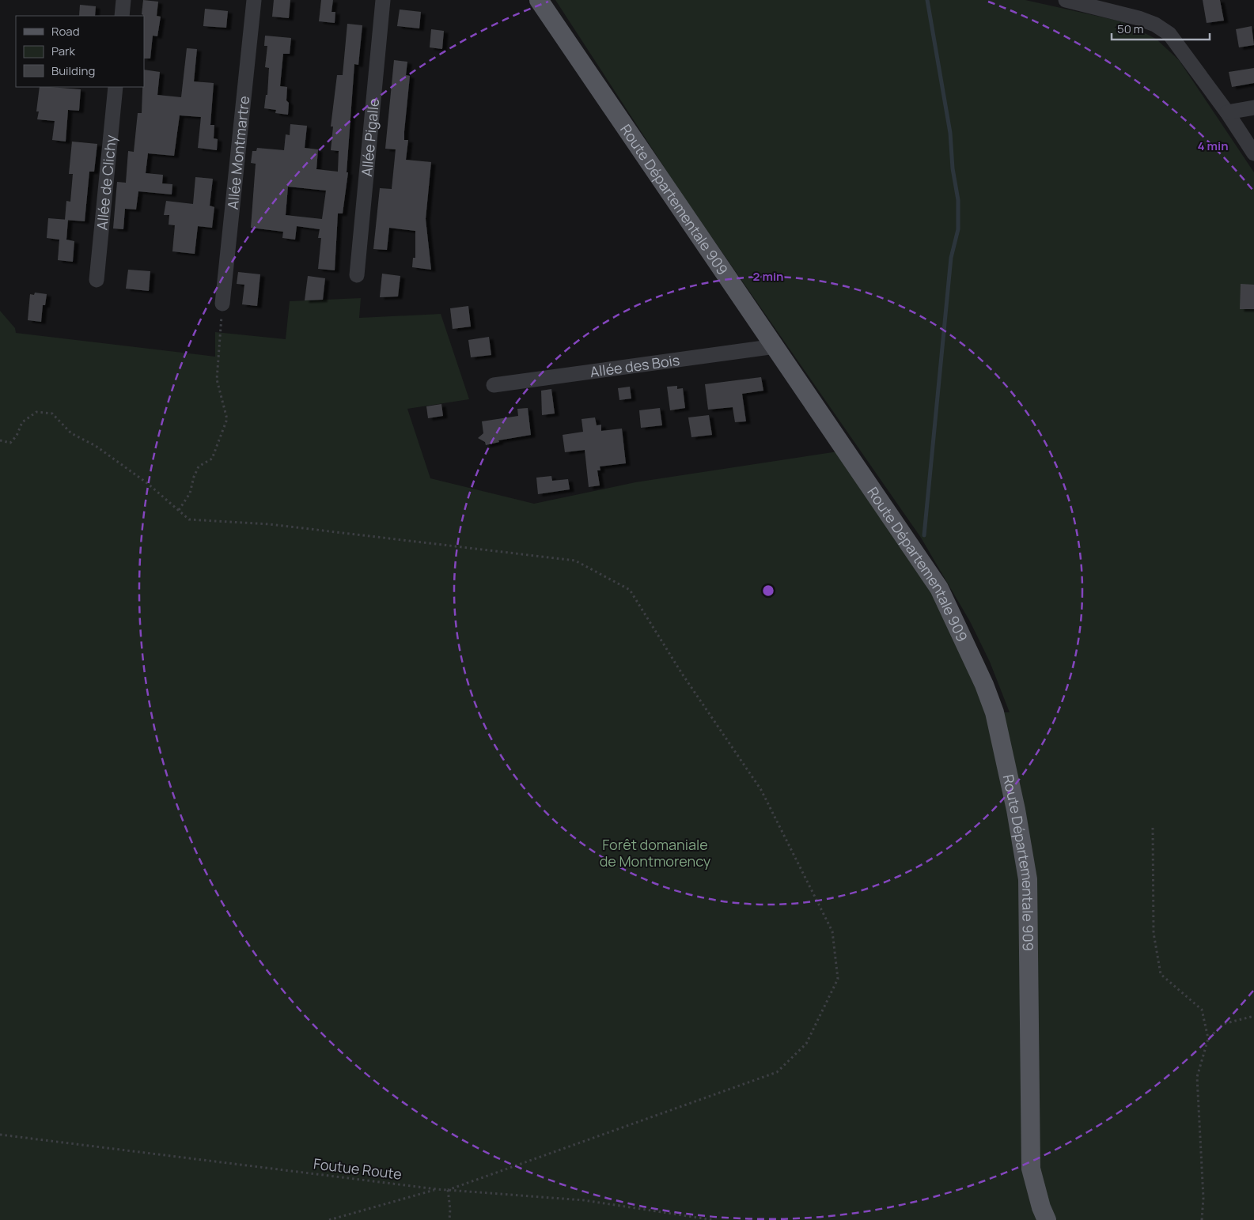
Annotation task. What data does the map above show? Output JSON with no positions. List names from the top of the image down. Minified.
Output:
{"streets":{"main road":["Route Départementale 909"],"street":["Allée Pigalle","Allée Montmartre","Allée de Clichy","Allée des Bois"],"path":["Foutue Route"]},"crossings":[["Route Départementale 909","Allée des Bois"]],"parks":["Forêt domaniale de Montmorency"],"legend":["Road","Park","Building"],"scale_bar":"50 m","rings":["4 min","2 min"]}
